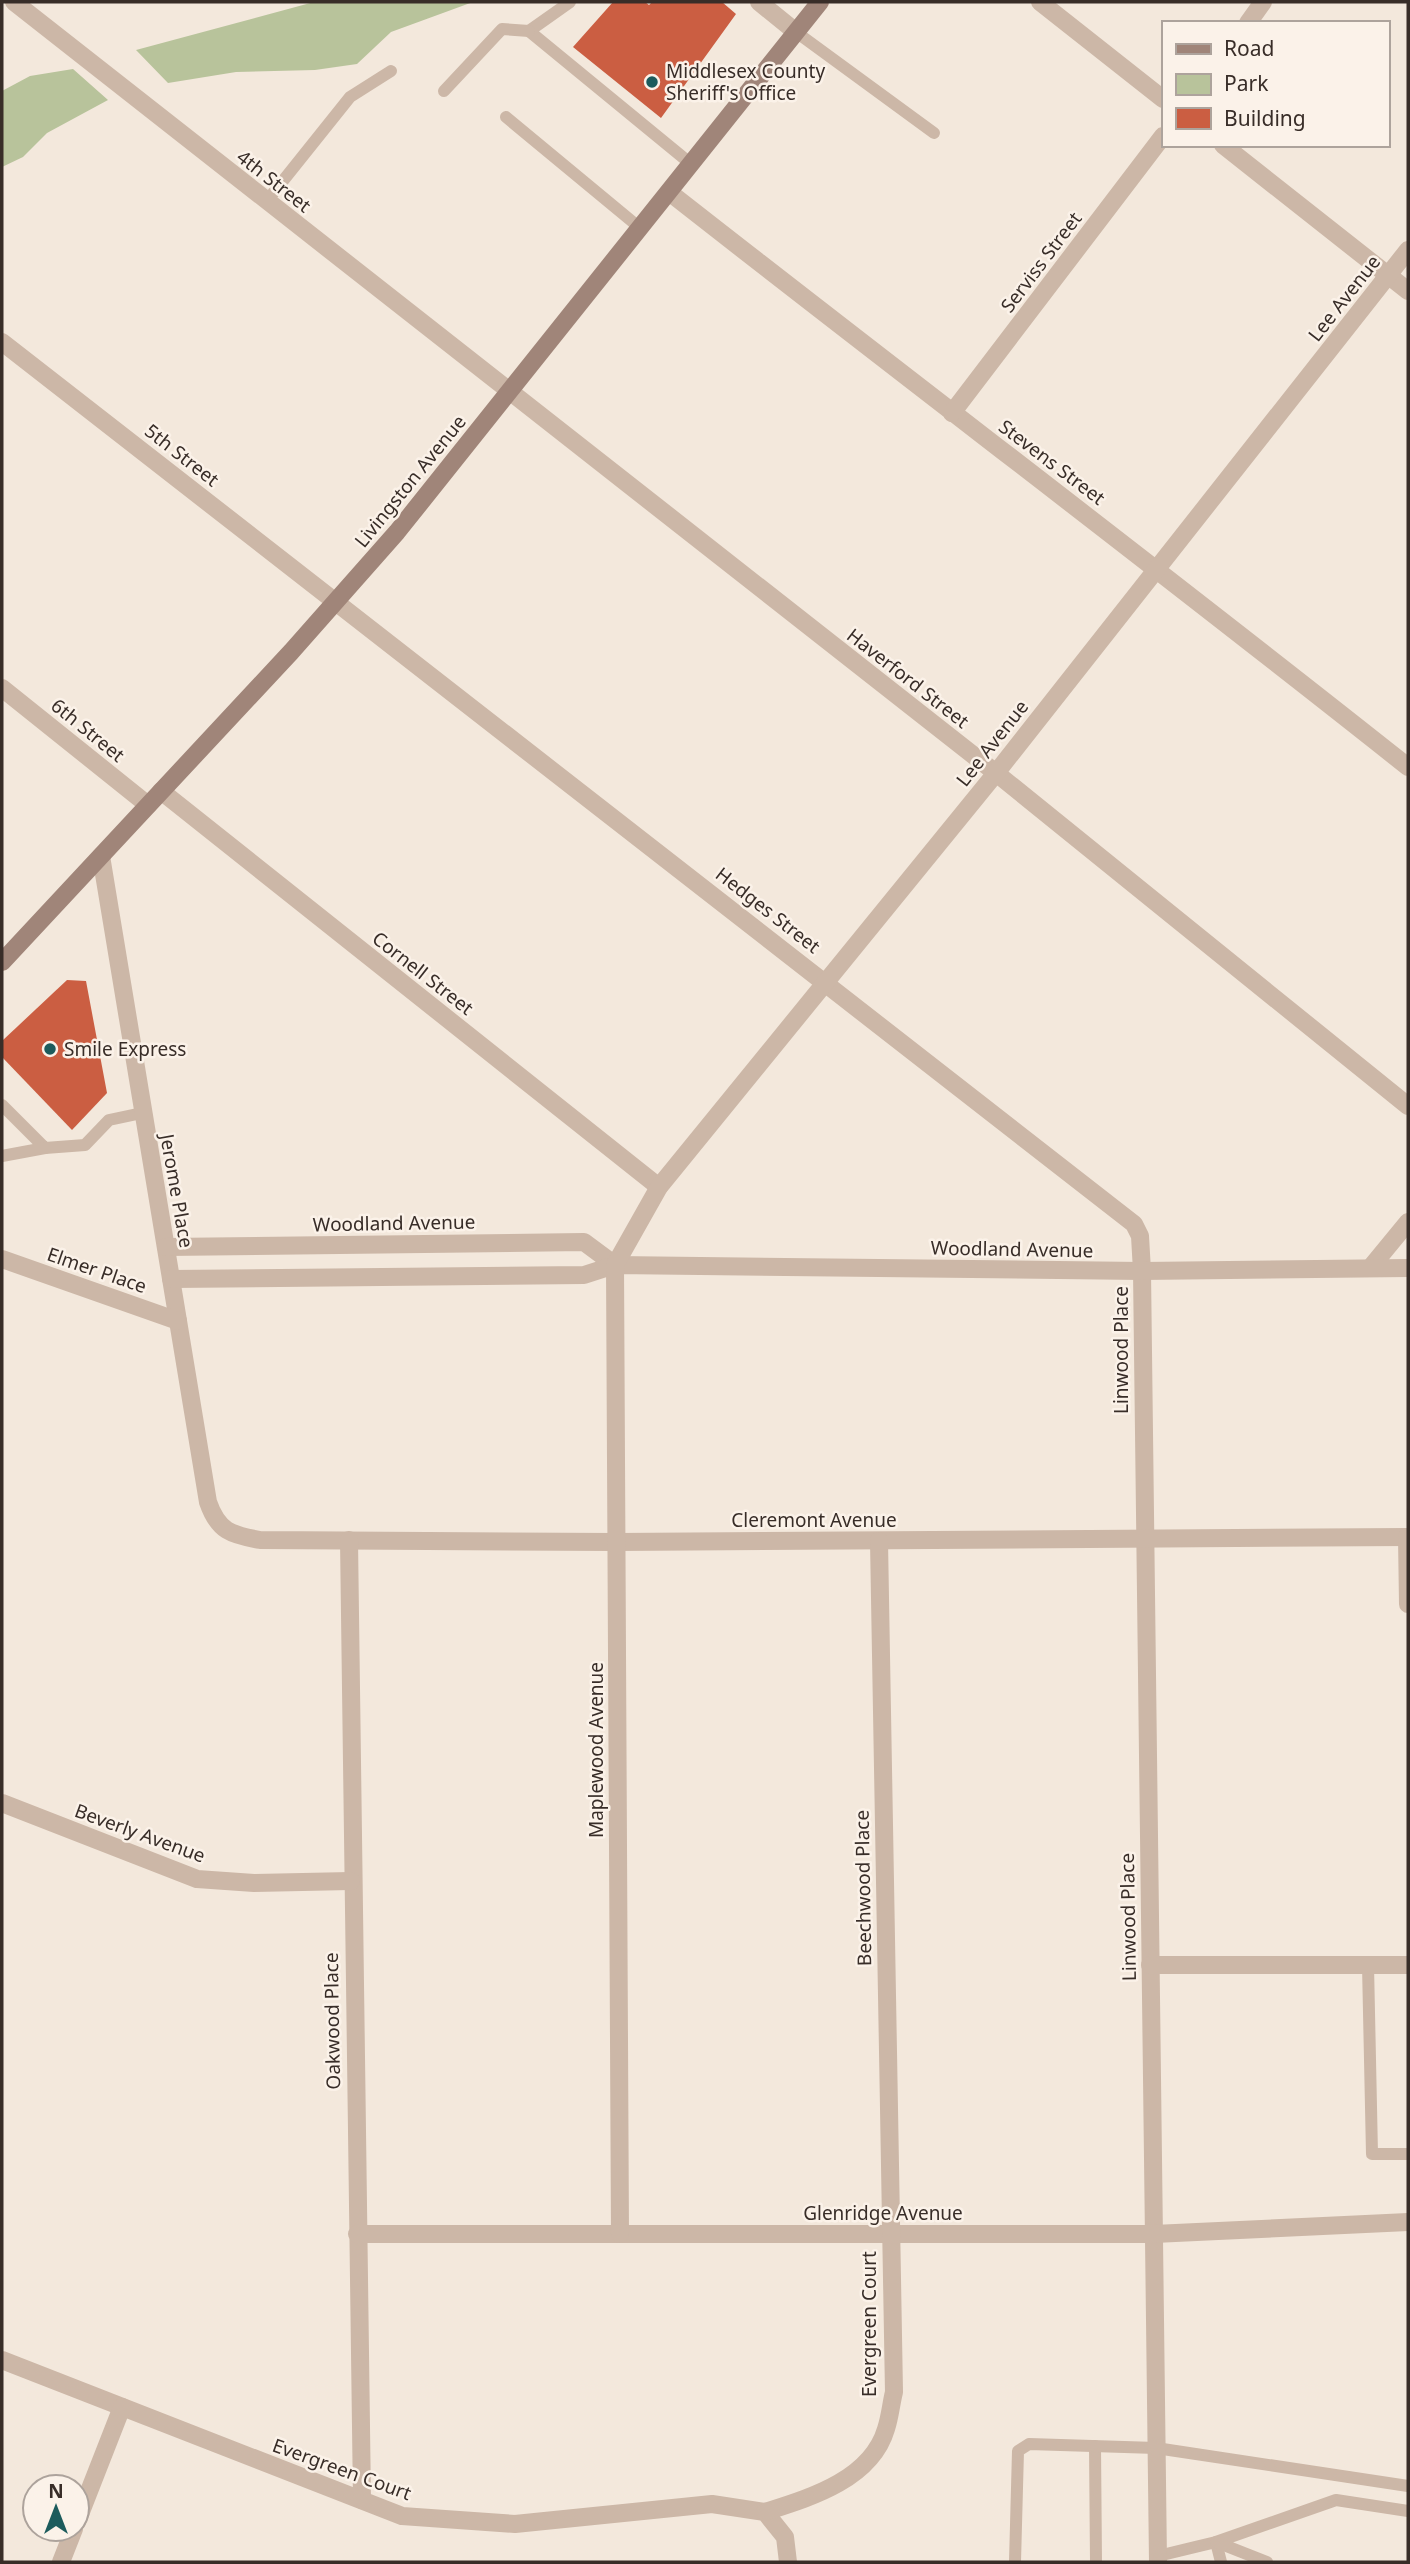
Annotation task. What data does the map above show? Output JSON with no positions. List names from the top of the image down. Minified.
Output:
{"streets":{"main road":["Livingston Avenue"],"street":["4th Street","Serviss Street","Lee Avenue","5th Street","Stevens Street","Haverford Street","6th Street","Hedges Street","Cornell Street","Jerome Place","Woodland Avenue","Elmer Place","Linwood Place","Cleremont Avenue","Maplewood Avenue","Beverly Avenue","Beechwood Place","Oakwood Place","Glenridge Avenue","Evergreen Court"]},"crossings":[["4th Street","Livingston Avenue"],["4th Street","Haverford Street"],["Serviss Street","Stevens Street"],["Lee Avenue","Stevens Street"],["Lee Avenue","Haverford Street"],["Lee Avenue","Hedges Street"],["Lee Avenue","Cornell Street"],["Lee Avenue","Woodland Avenue"],["Lee Avenue","Maplewood Avenue"],["5th Street","Livingston Avenue"],["5th Street","Hedges Street"],["Stevens Street","Livingston Avenue"],["Livingston Avenue","Haverford Street"],["Livingston Avenue","6th Street"],["Livingston Avenue","Hedges Street"],["Livingston Avenue","Cornell Street"],["Livingston Avenue","Jerome Place"],["Hedges Street","Woodland Avenue"],["Hedges Street","Linwood Place"],["Jerome Place","Woodland Avenue"],["Jerome Place","Elmer Place"],["Jerome Place","Cleremont Avenue"],["Woodland Avenue","Linwood Place"],["Woodland Avenue","Maplewood Avenue"],["Linwood Place","Cleremont Avenue"],["Linwood Place","Glenridge Avenue"],["Cleremont Avenue","Maplewood Avenue"],["Cleremont Avenue","Beechwood Place"],["Cleremont Avenue","Oakwood Place"],["Maplewood Avenue","Glenridge Avenue"],["Beverly Avenue","Oakwood Place"],["Beechwood Place","Glenridge Avenue"],["Beechwood Place","Evergreen Court"],["Oakwood Place","Glenridge Avenue"],["Oakwood Place","Evergreen Court"],["Glenridge Avenue","Evergreen Court"]],"places":["Middlesex County Sheriff's Office","Smile Express"],"legend":["Road","Park","Building"],"north":"top"}
